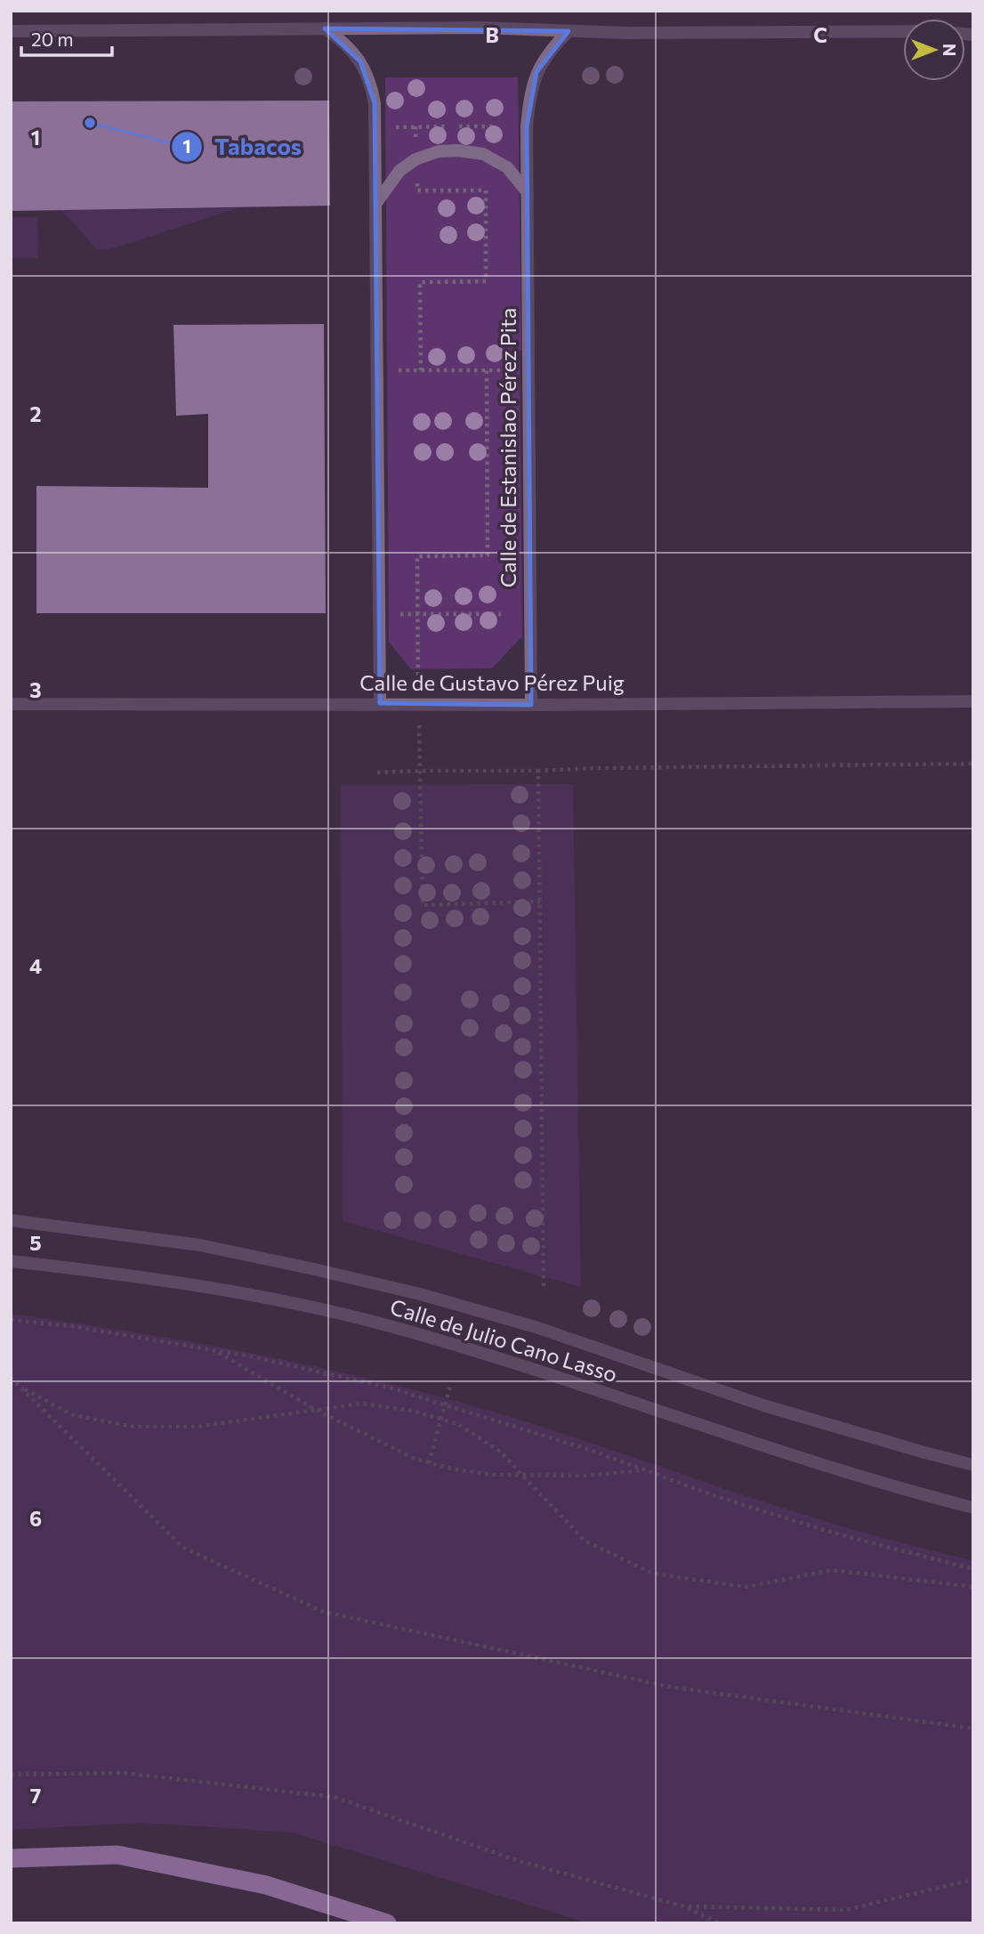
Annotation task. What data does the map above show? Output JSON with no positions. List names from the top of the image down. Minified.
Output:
{"streets":{"street":["Calle de Estanislao Pérez Pita","Calle de Gustavo Pérez Puig","Calle de Julio Cano Lasso"]},"crossings":[["Calle de Estanislao Pérez Pita","Calle de Gustavo Pérez Puig"]],"places":["Tabacos"],"scale_bar":"20 m","north":"right","grid":{"columns":["B","C"],"rows":["1","2","3","4","5","6","7"]}}
